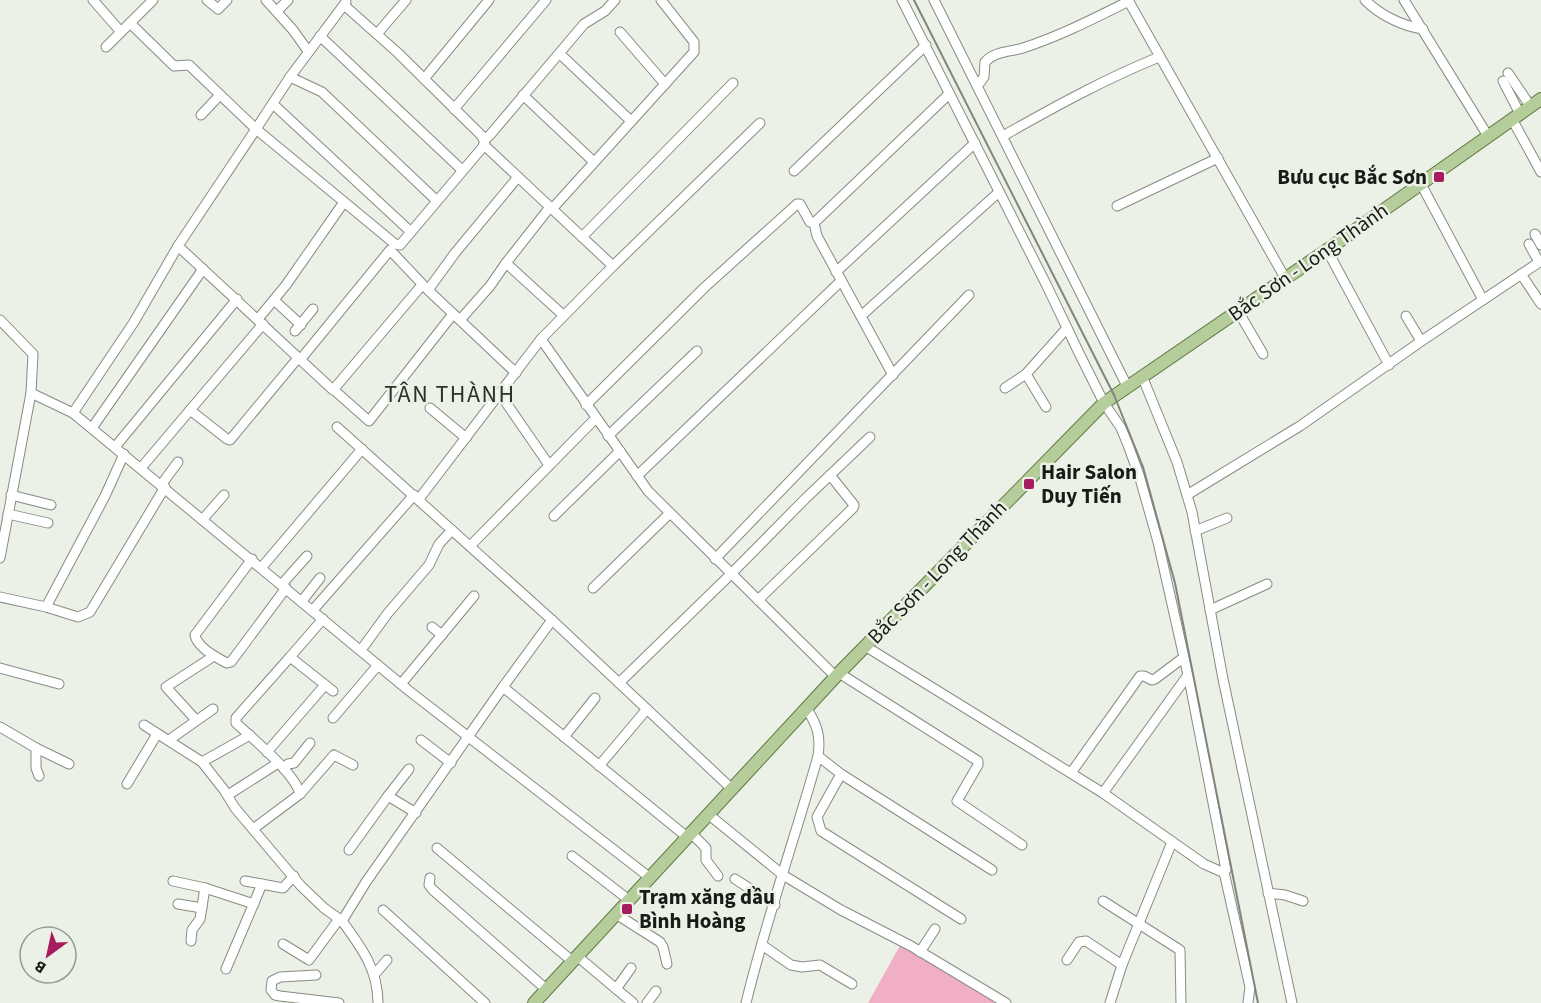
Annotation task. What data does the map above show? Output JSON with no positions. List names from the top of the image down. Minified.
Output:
{"streets":{"main road":["Bắc Sơn - Long Thành"]},"districts":["TÂN THÀNH"],"places":{"transit":["Bưu cục Bắc Sơn","Hair Salon Duy Tiến","Trạm xăng dầu Bình Hoàng"]},"north":"bottom left"}
